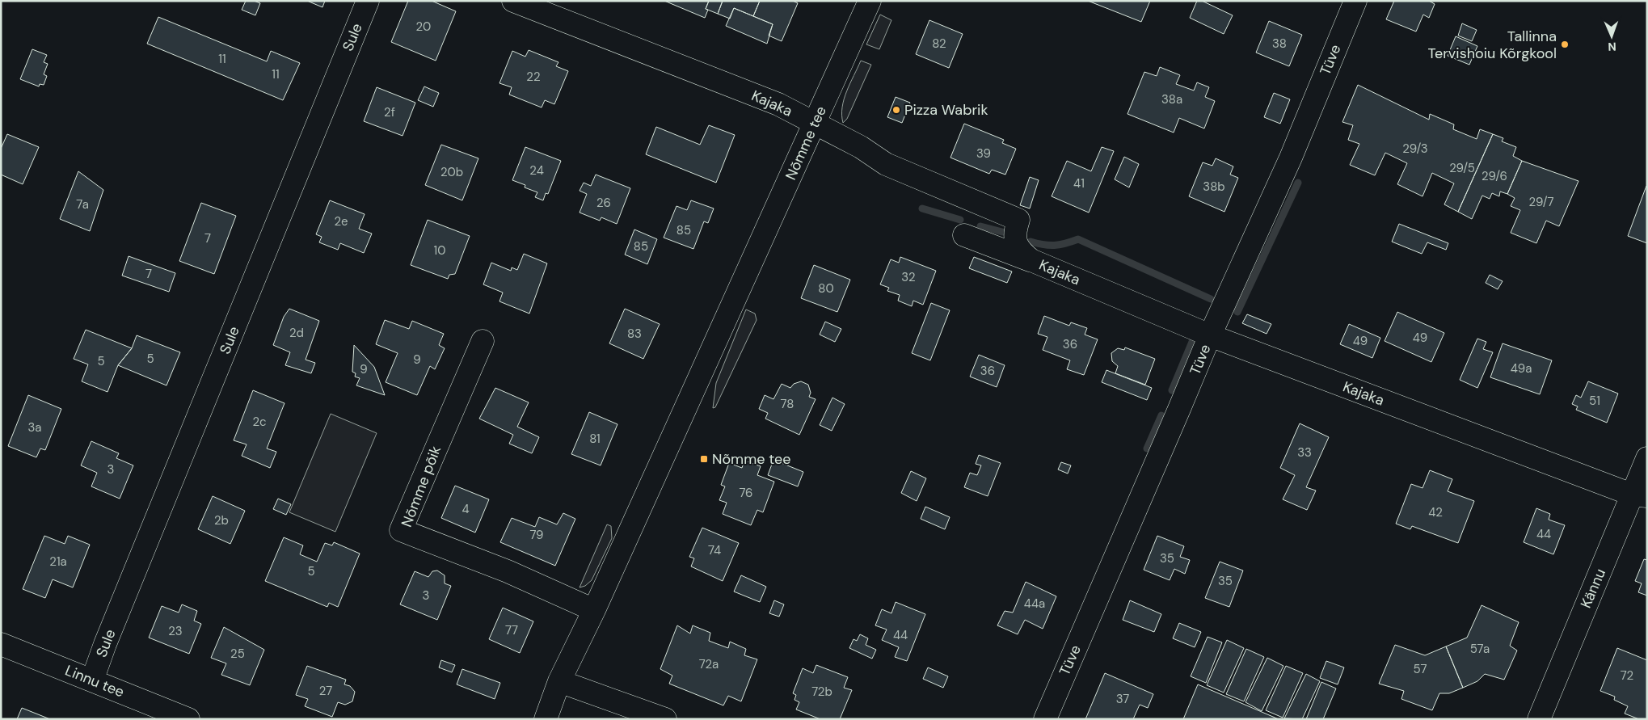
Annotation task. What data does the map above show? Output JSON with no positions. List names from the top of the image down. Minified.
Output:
{"streets":{"street":["Sule","Tüve","Kajaka","Nõmme tee","Nõmme põik","Kännu","Linnu tee"]},"crossings":[["Sule","Linnu tee"],["Tüve","Kajaka"],["Kajaka","Nõmme tee"],["Kajaka","Kännu"],["Nõmme tee","Nõmme põik"]],"places":{"other":["Tallinna Tervishoiu Kõrgkool","Pizza Wabrik"],"transit":["Nõmme tee"]},"house_numbers":["20","82","38","11","11","22","38a","2f","29/3","39","29/5","24","20b","29/6","41","38b","29/7","26","7a","2e","85","7","85","10","7","32","80","2d","83","49","49","36","5","9","5","49a","9","36","51","78","2c","3a","81","33","3","76","4","42","2b","44","79","74","35","21a","5","35","3","44a","77","23","44","57a","25","72a","57","72","27","72b","37"],"north":"bottom"}
